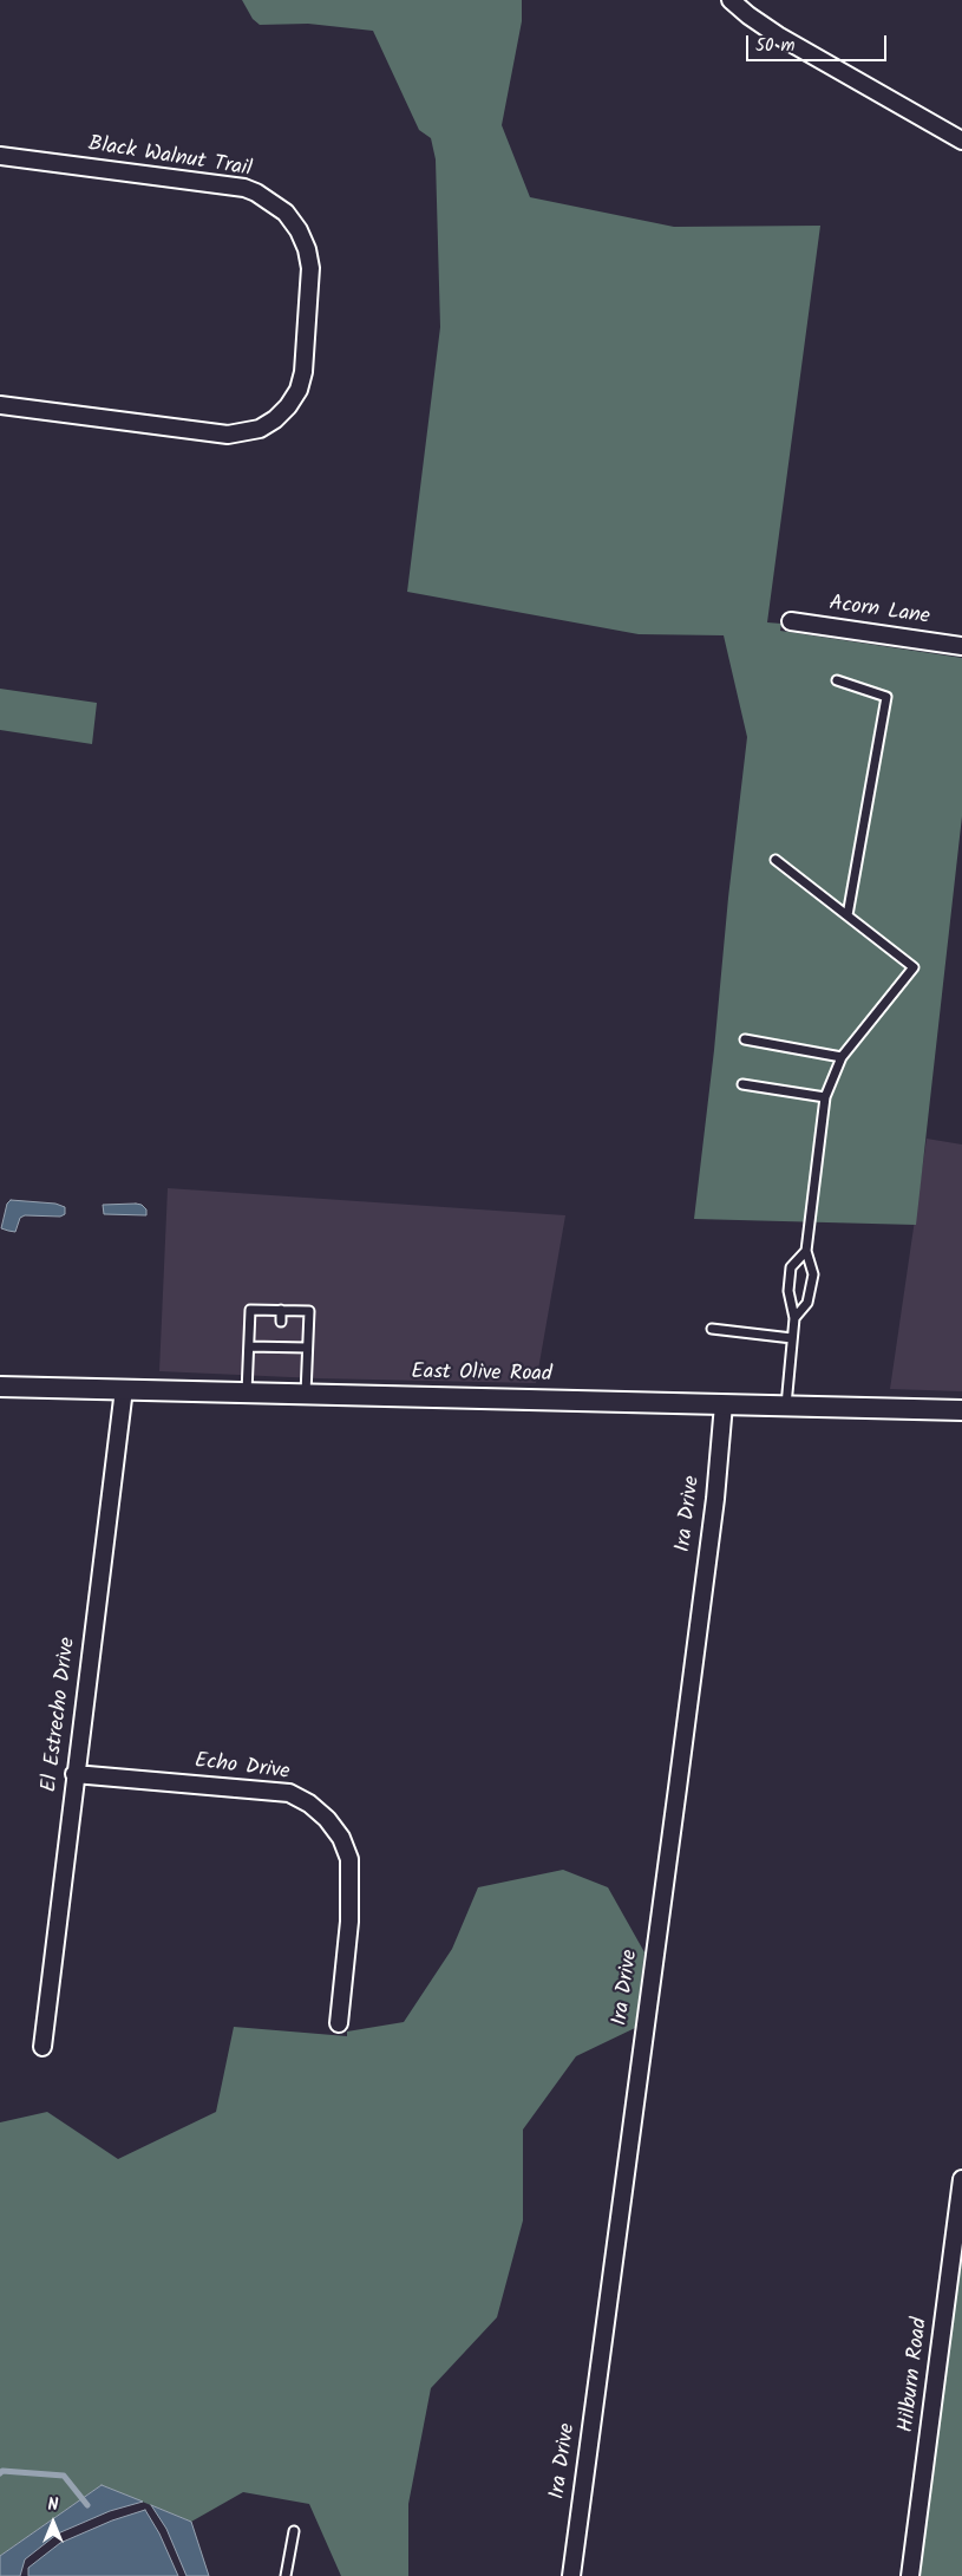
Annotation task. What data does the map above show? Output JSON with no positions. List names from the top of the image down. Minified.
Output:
{"streets":{"street":["Black Walnut Trail","Acorn Lane","East Olive Road","Ira Drive","El Estrecho Drive","Echo Drive","Hilburn Road"]},"crossings":[["East Olive Road","Ira Drive"],["East Olive Road","El Estrecho Drive"],["El Estrecho Drive","Echo Drive"]],"scale_bar":"50 m","north":"top"}
